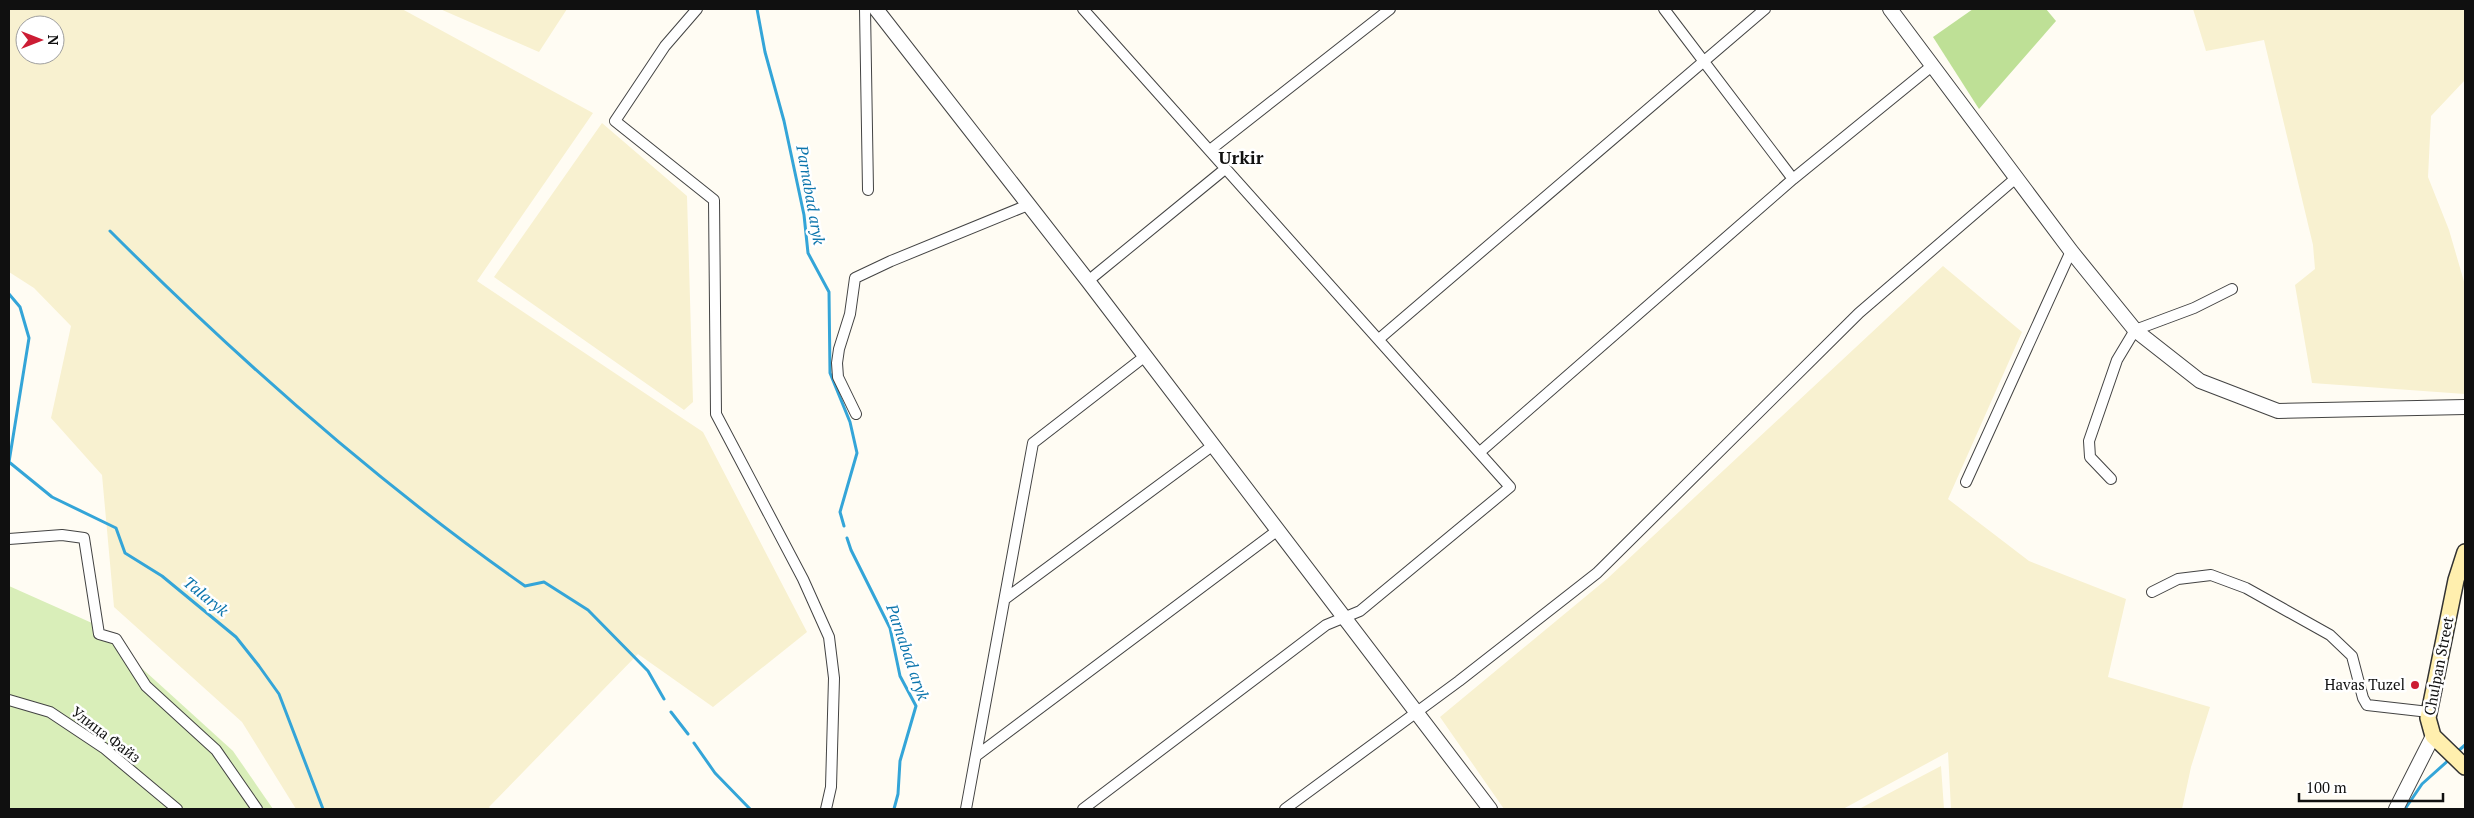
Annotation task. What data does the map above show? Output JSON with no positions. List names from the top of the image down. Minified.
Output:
{"streets":{"main road":["Chulpan Street"],"street":["Улица Файз"]},"districts":["Urkir"],"water":["Parnabad aryk","Talaryk"],"places":["Havas Tuzel"],"scale_bar":"100 m","north":"right"}
